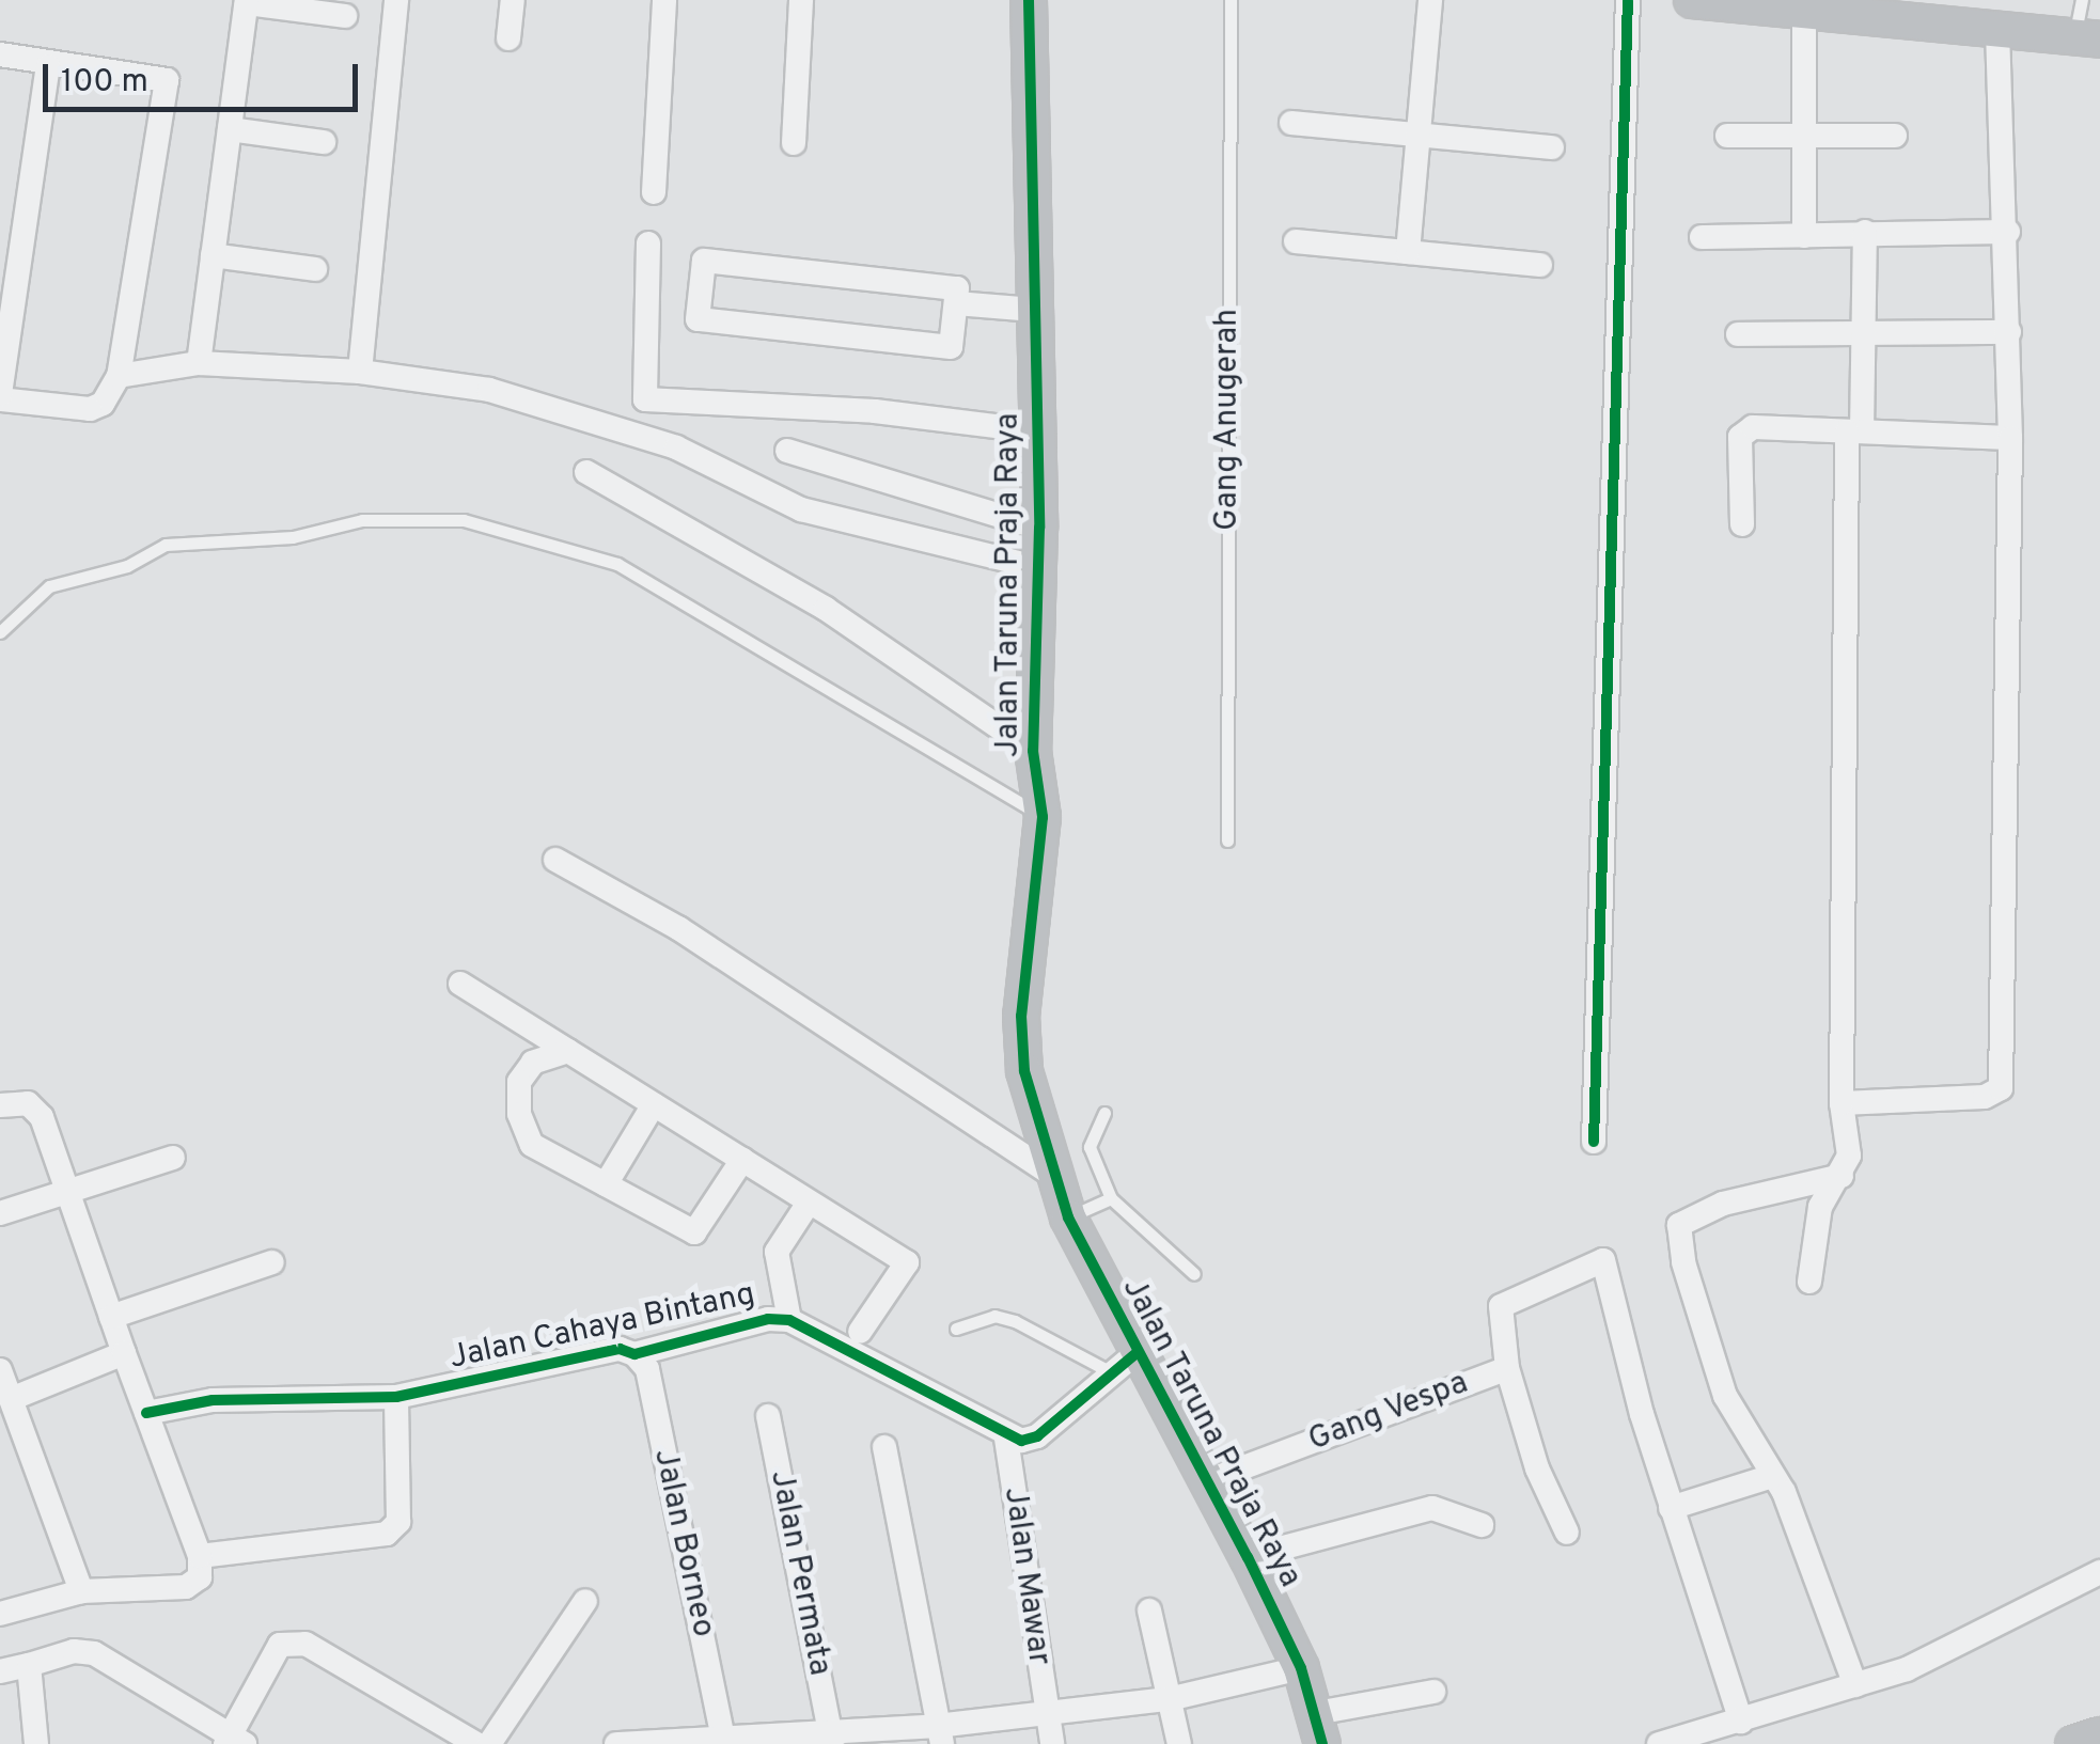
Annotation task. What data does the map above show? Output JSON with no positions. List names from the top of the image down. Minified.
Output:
{"streets":{"street":["Jalan Taruna Praja Raya","Jalan Cahaya Bintang","Gang Vespa","Jalan Borneo","Jalan Permata","Jalan Mawar"],"lane":["Gang Anugerah"]},"crossings":[["Jalan Taruna Praja Raya","Gang Vespa"],["Jalan Cahaya Bintang","Jalan Borneo"],["Jalan Cahaya Bintang","Jalan Mawar"]],"scale_bar":"100 m"}
